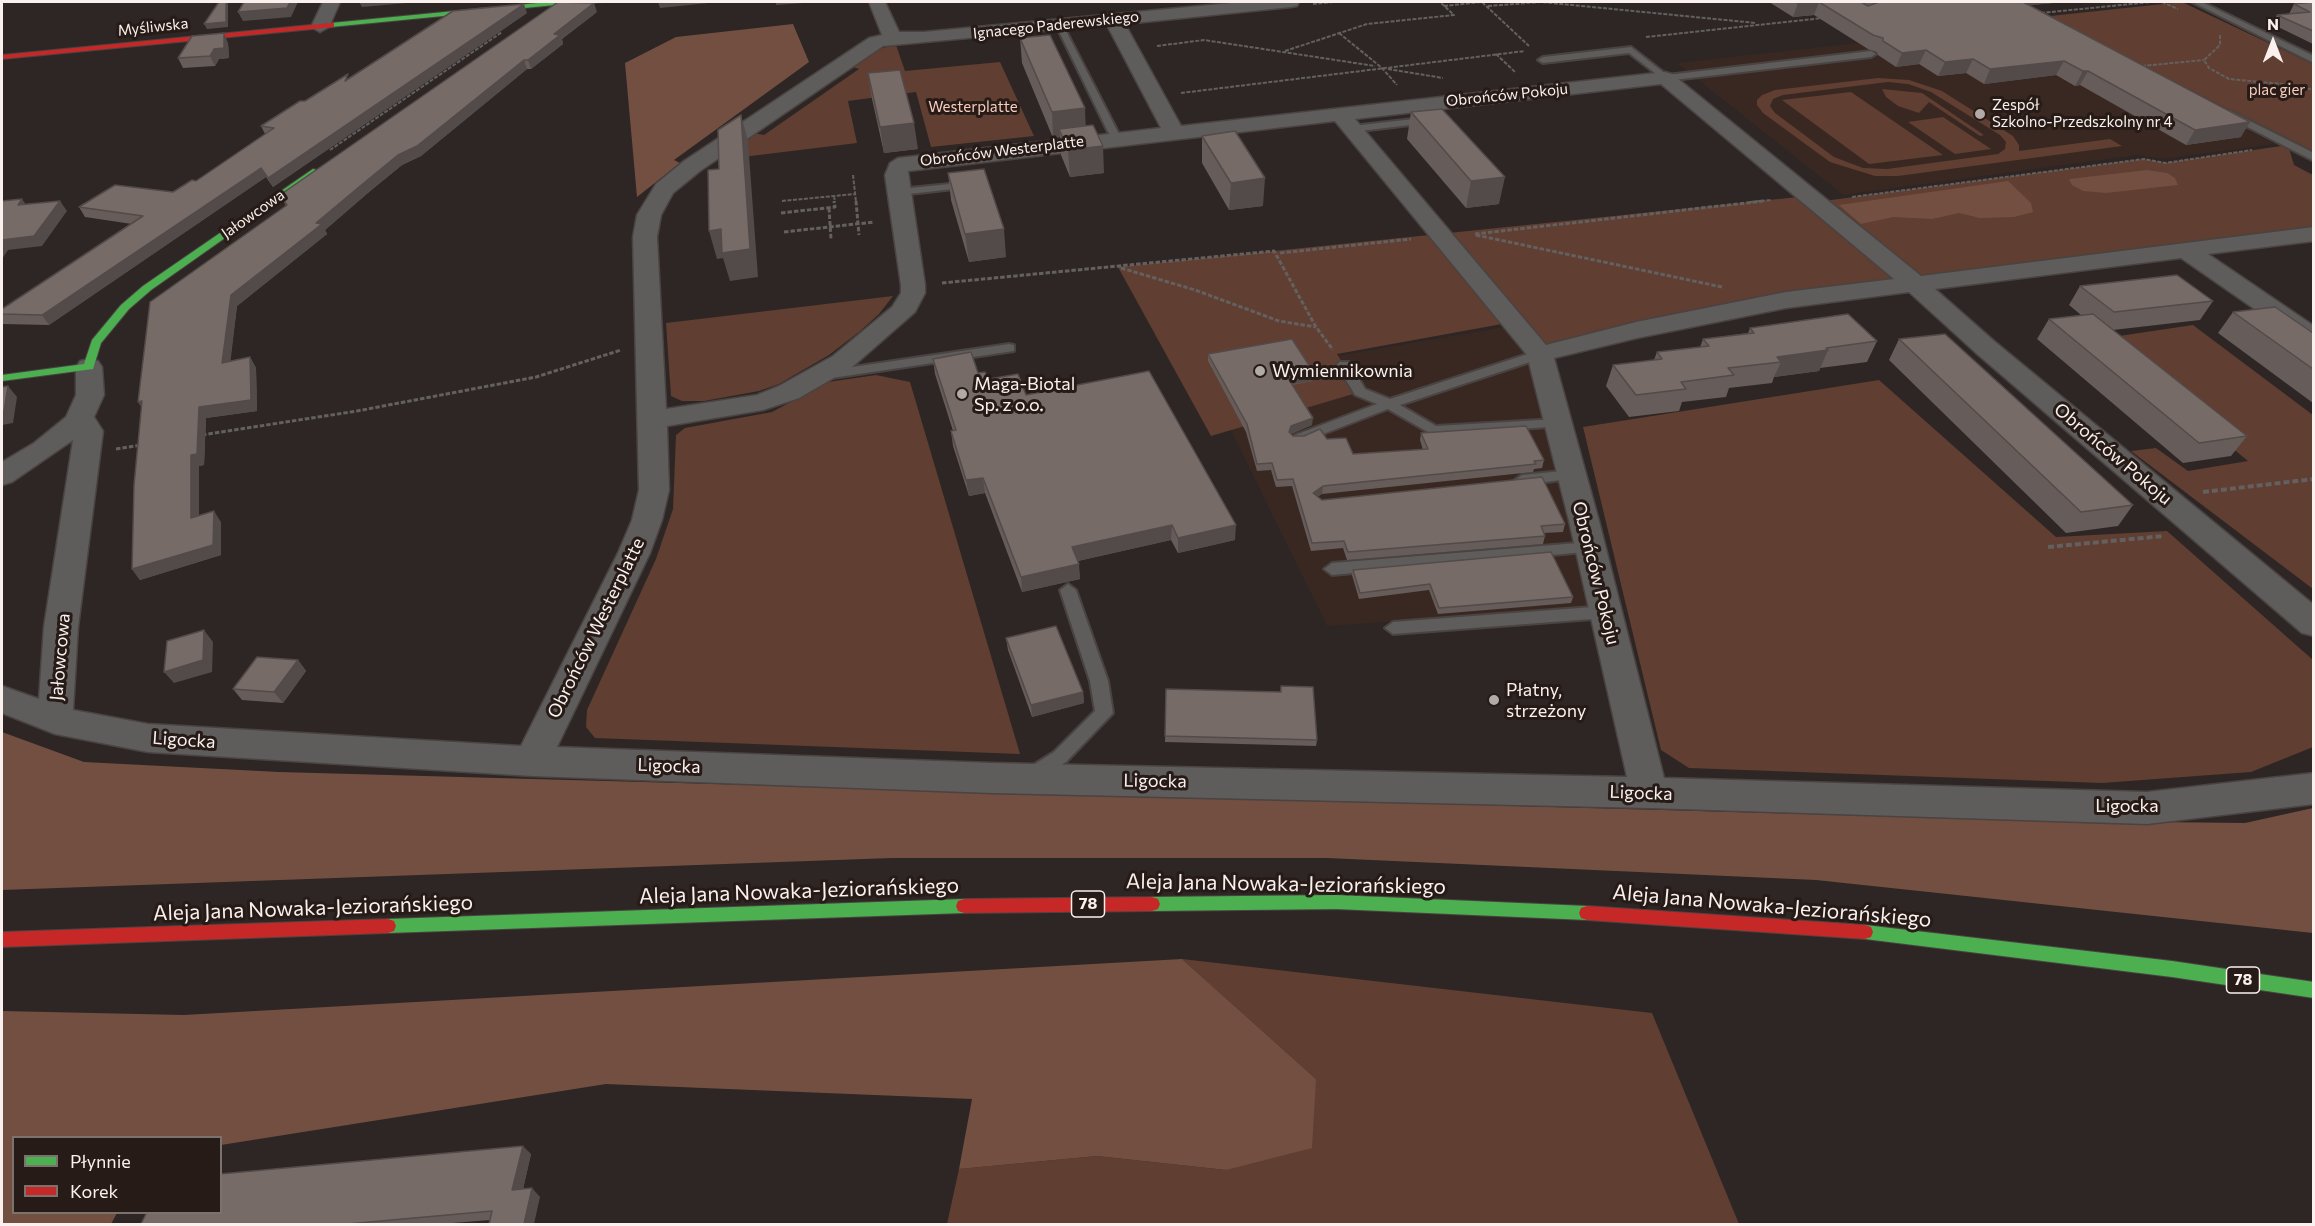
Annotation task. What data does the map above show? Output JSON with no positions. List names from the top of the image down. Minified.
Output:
{"streets":{"main road":["Myśliwska","Jałowcowa","Aleja Jana Nowaka-Jeziorańskiego","78"],"street":["Ignacego Paderewskiego","Obrońców Pokoju","Obrońców Westerplatte","Ligocka"]},"crossings":[["Ignacego Paderewskiego","Obrońców Westerplatte"],["Obrońców Pokoju","Obrońców Westerplatte"],["Obrońców Pokoju","Ligocka"],["Obrońców Westerplatte","Ligocka"],["Jałowcowa","Ligocka"]],"parks":["plac gier","Westerplatte"],"places":["Zespół Szkolno-Przedszkolny nr 4","Wymiennikownia","Maga-Biotal Sp. z o.o.","Płatny, strzeżony"],"legend":["Płynnie","Korek"],"north":"top"}
